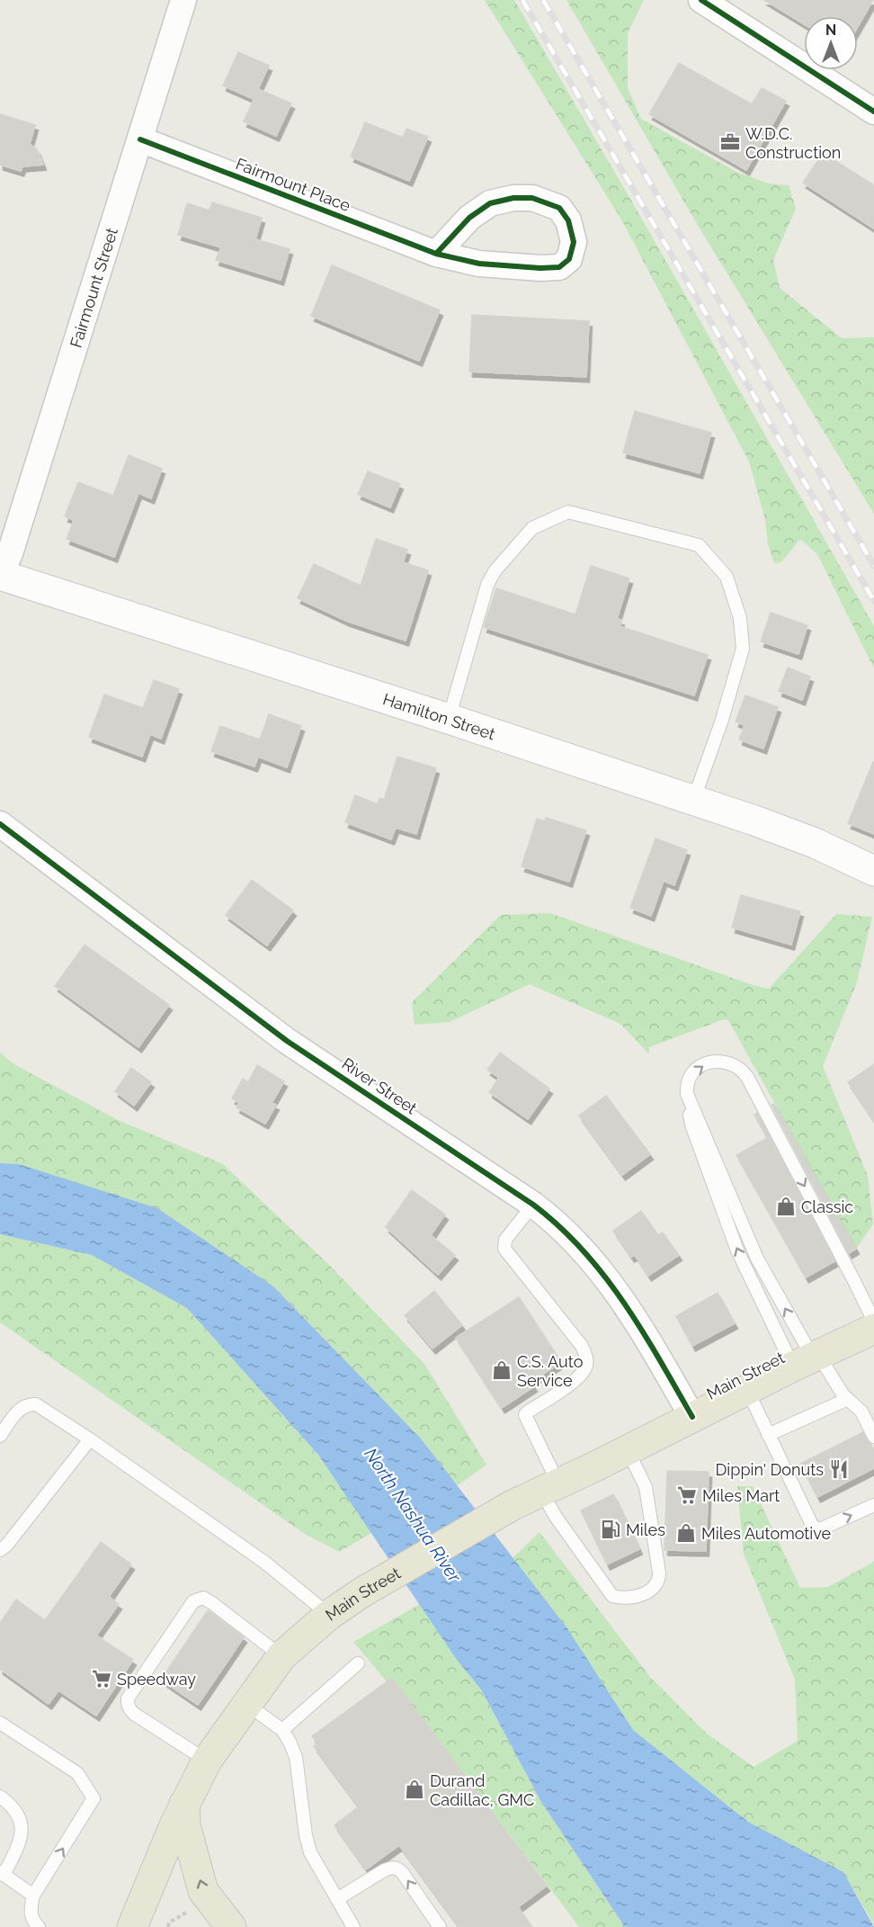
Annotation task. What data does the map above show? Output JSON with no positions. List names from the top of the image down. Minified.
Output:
{"streets":{"main road":["Hamilton Street","Main Street"],"street":["Fairmount Place","Fairmount Street","River Street"]},"crossings":[["Fairmount Place","Fairmount Street"],["Fairmount Street","Hamilton Street"],["River Street","Main Street"]],"water":["North Nashua River"],"places":{"office":["W.D.C. Construction"],"shop":["Classic","C.S. Auto Service","Miles Automotive","Durand Cadillac, GMC"],"restaurant":["Dippin' Donuts"],"supermarket":["Miles Mart","Speedway"],"fuel station":["Miles"]},"north":"top"}
